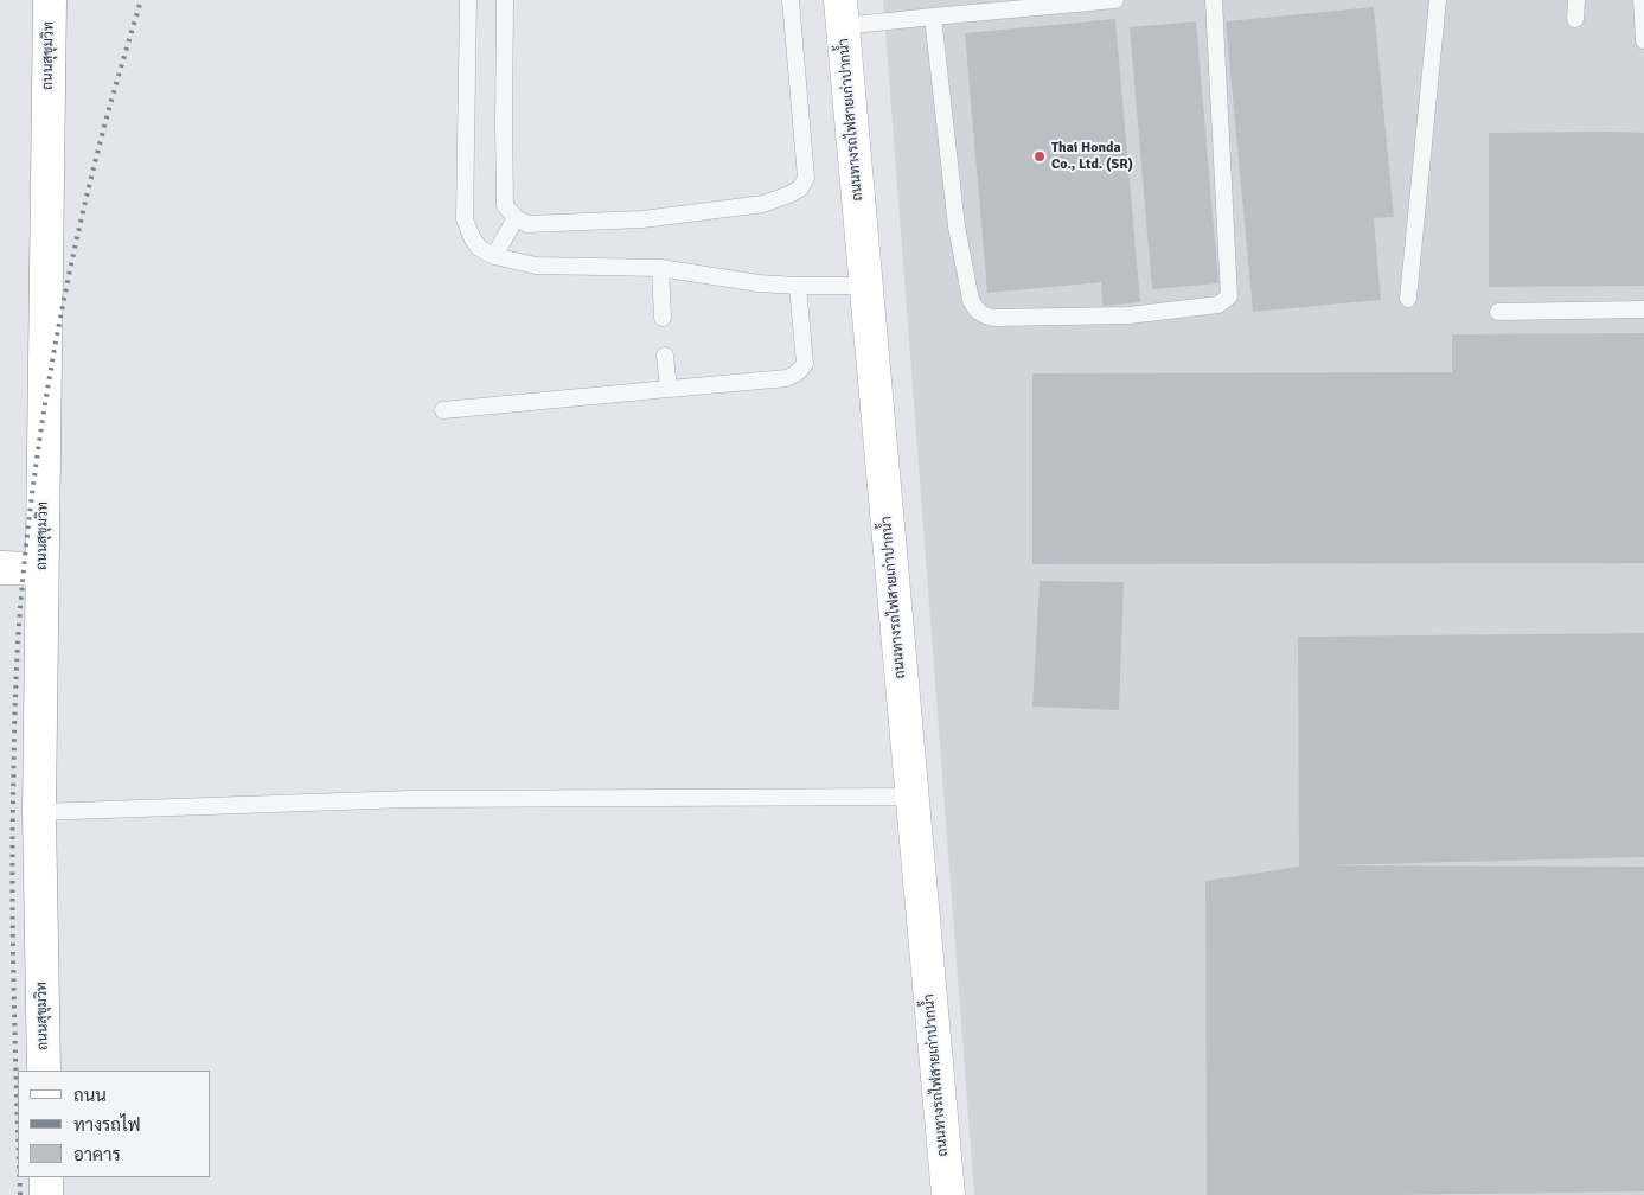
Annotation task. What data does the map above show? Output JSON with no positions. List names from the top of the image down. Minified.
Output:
{"streets":{"main road":["ถนนสุขุมวิท","ถนนทางรถไฟสายเก่าปากน้ำ"]},"places":["Thai Honda Co., Ltd. (SR)"],"legend":["ถนน","ทางรถไฟ","อาคาร"]}
